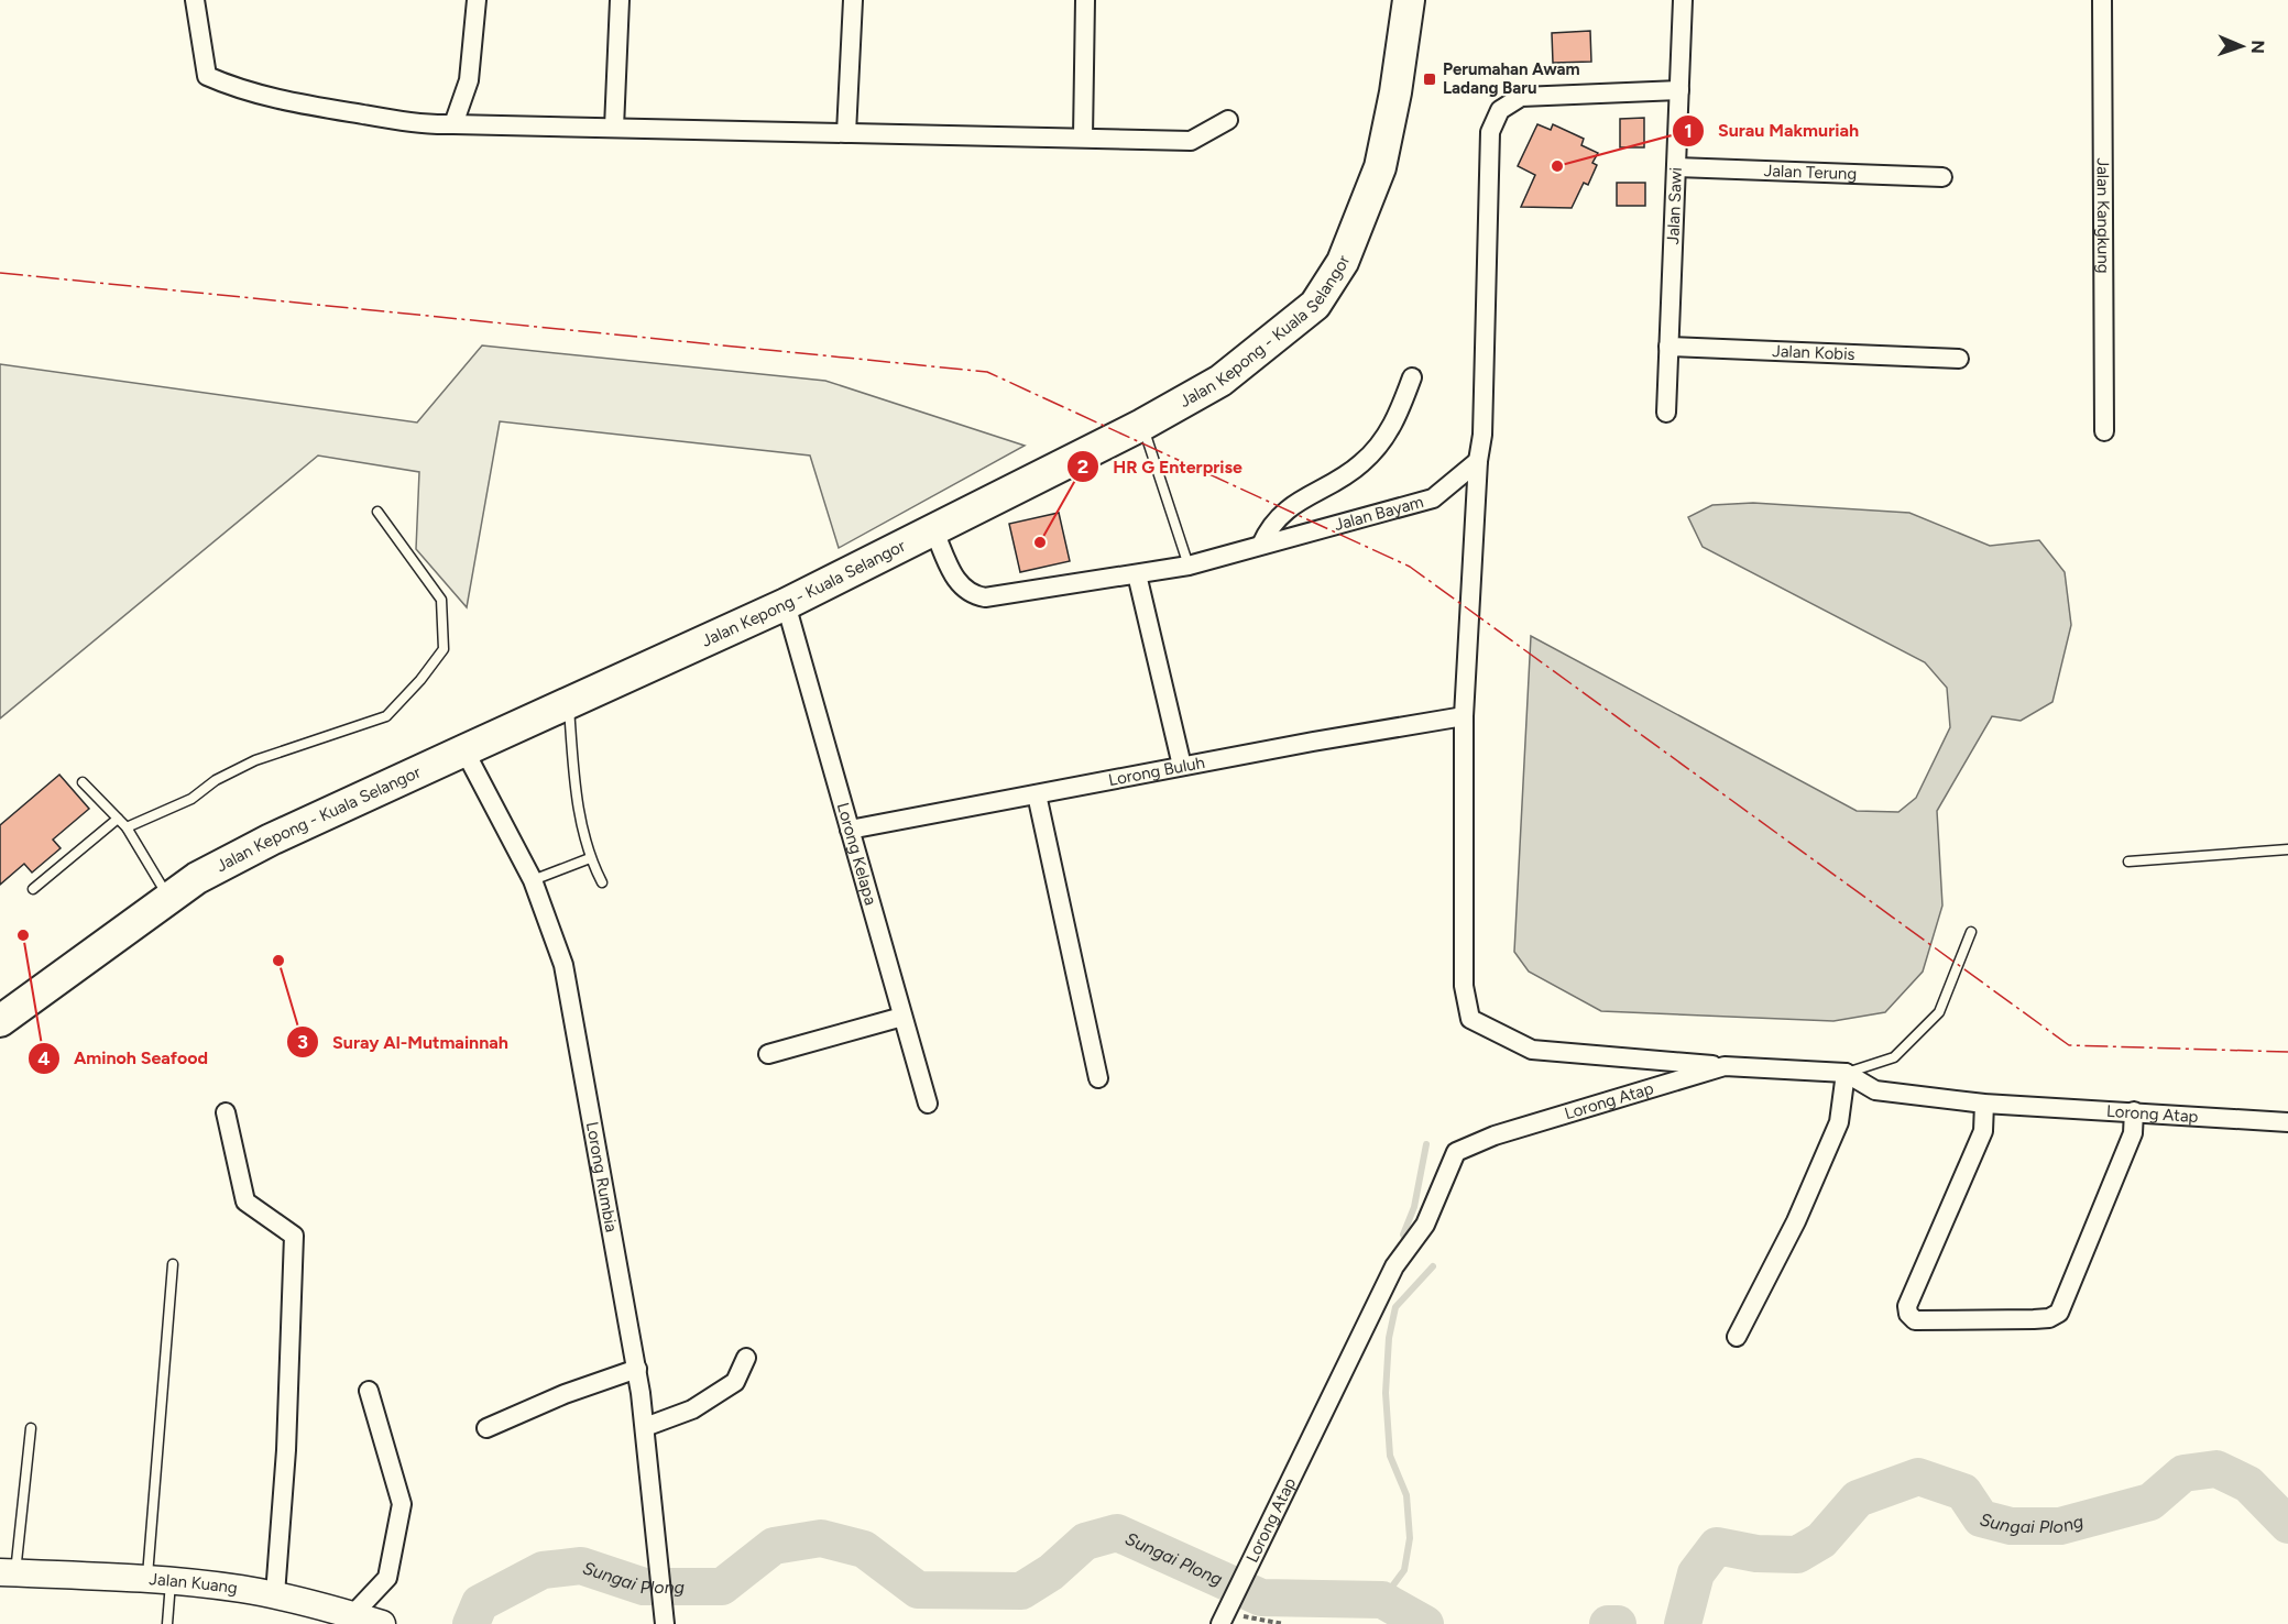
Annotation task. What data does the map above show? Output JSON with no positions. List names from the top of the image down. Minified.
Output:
{"streets":{"highway":["Jalan Kepong - Kuala Selangor"],"main road":["Jalan Kuang"],"street":["Jalan Terung","Jalan Sawi","Jalan Kangkung","Jalan Kobis","Jalan Bayam","Lorong Buluh","Lorong Kelapa","Lorong Atap","Lorong Rumbia"]},"crossings":[["Jalan Terung","Jalan Sawi"],["Jalan Sawi","Jalan Kobis"],["Jalan Kepong - Kuala Selangor","Jalan Bayam"],["Jalan Kepong - Kuala Selangor","Lorong Kelapa"],["Jalan Kepong - Kuala Selangor","Lorong Rumbia"],["Lorong Buluh","Lorong Kelapa"]],"water":["Sungai Plong"],"places":{"transit":["Perumahan Awam Ladang Baru"],"other":["Surau Makmuriah","HR G Enterprise","Aminoh Seafood","Suray Al-Mutmainnah"]},"north":"right"}
